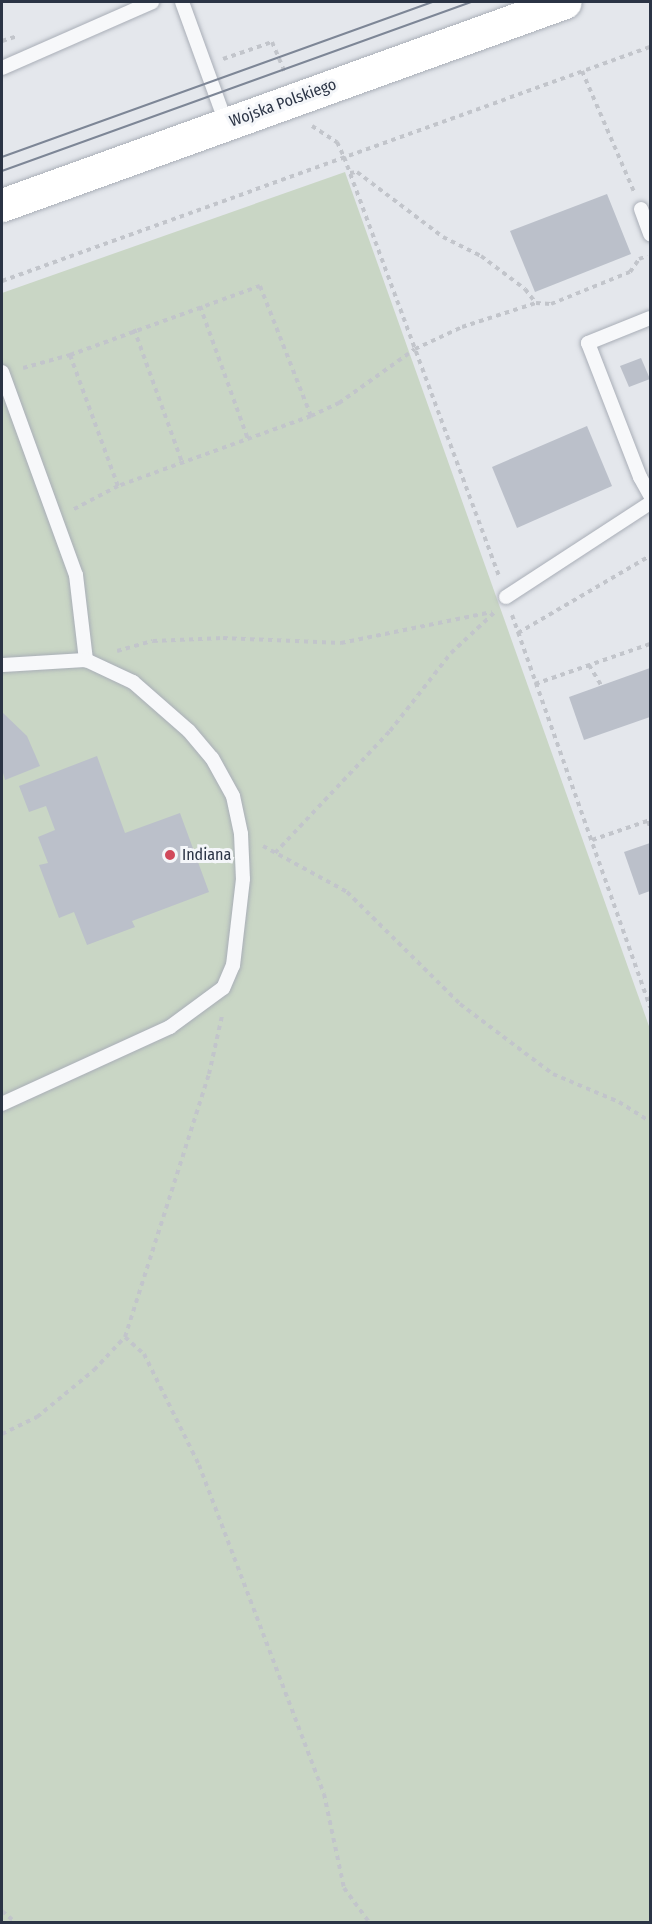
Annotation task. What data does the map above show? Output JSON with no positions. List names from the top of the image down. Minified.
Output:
{"streets":{"main road":["Wojska Polskiego"]},"places":["Indiana"]}
